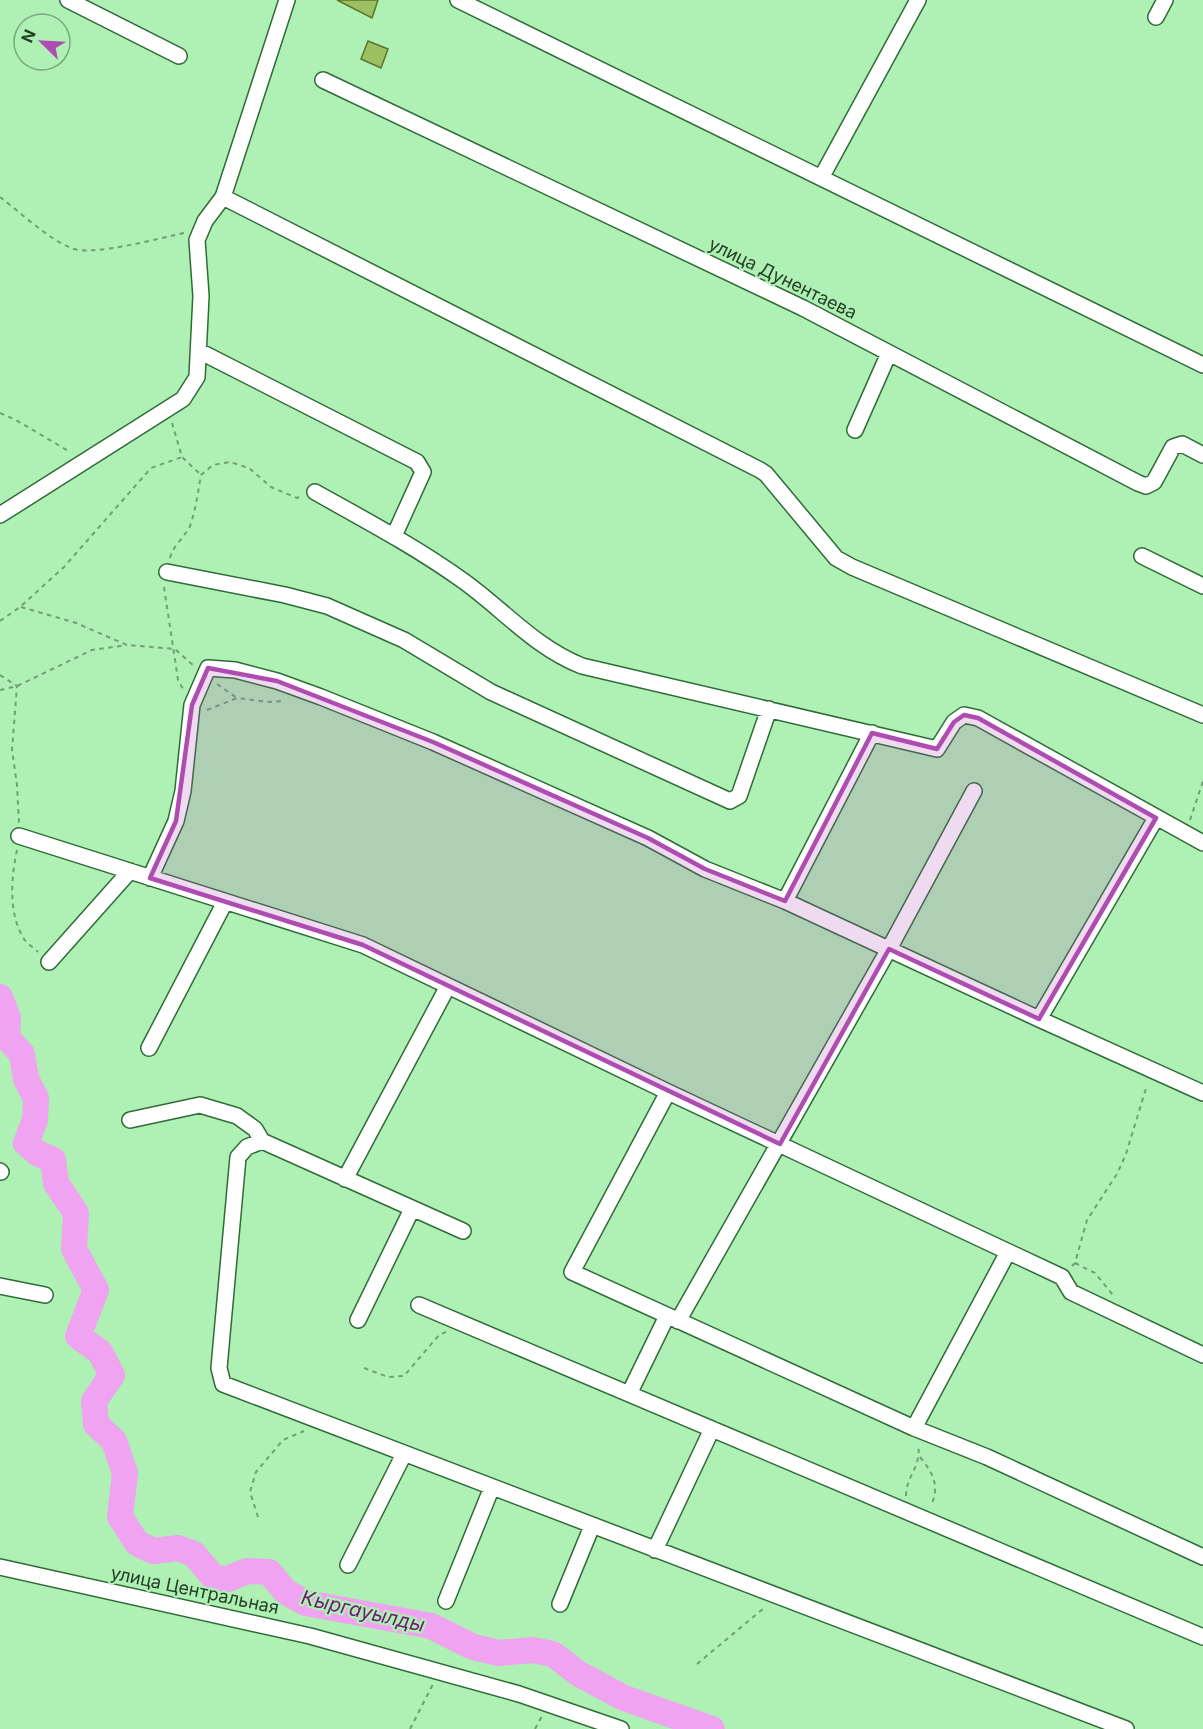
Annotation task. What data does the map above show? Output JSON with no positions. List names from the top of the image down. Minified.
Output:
{"streets":{"street":["улица Дунентаева","улица Центральная"]},"water":["Кыргауылды"],"north":"top left"}
